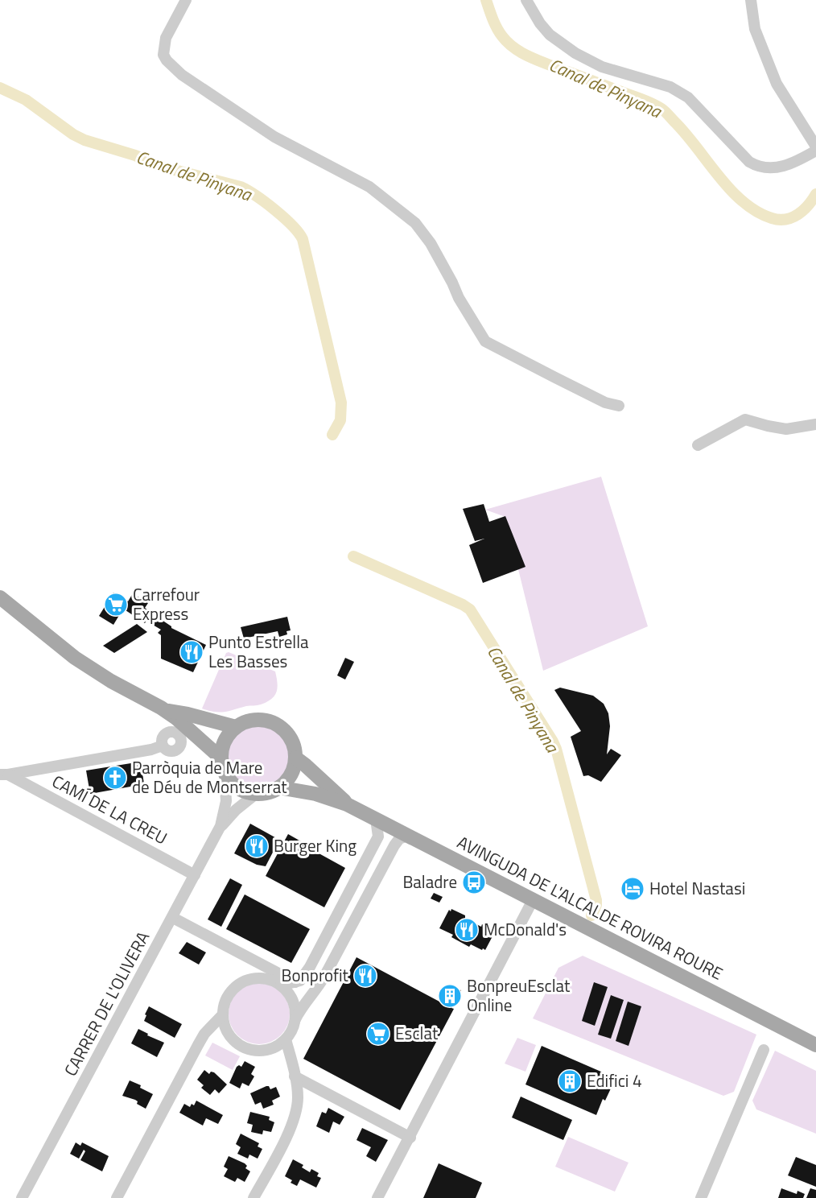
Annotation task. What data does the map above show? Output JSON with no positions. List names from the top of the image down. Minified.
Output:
{"streets":{"main road":["AVINGUDA DE L'ALCALDE ROVIRA ROURE"],"street":["CAMÍ DE LA CREU","CARRER DE L'OLIVERA"]},"crossings":[["CAMÍ DE LA CREU","CARRER DE L'OLIVERA"]],"water":["Canal de Pinyana"],"places":{"supermarket":["Carrefour Express","Esclat"],"restaurant":["Punto Estrella Les Basses","Burger King","McDonald's","Bonprofit"],"church":["Parròquia de Mare de Déu de Montserrat"],"bus stop":["Baladre"],"hotel":["Hotel Nastasi"],"building":["BonpreuEsclat Online","Edifici 4"]}}
